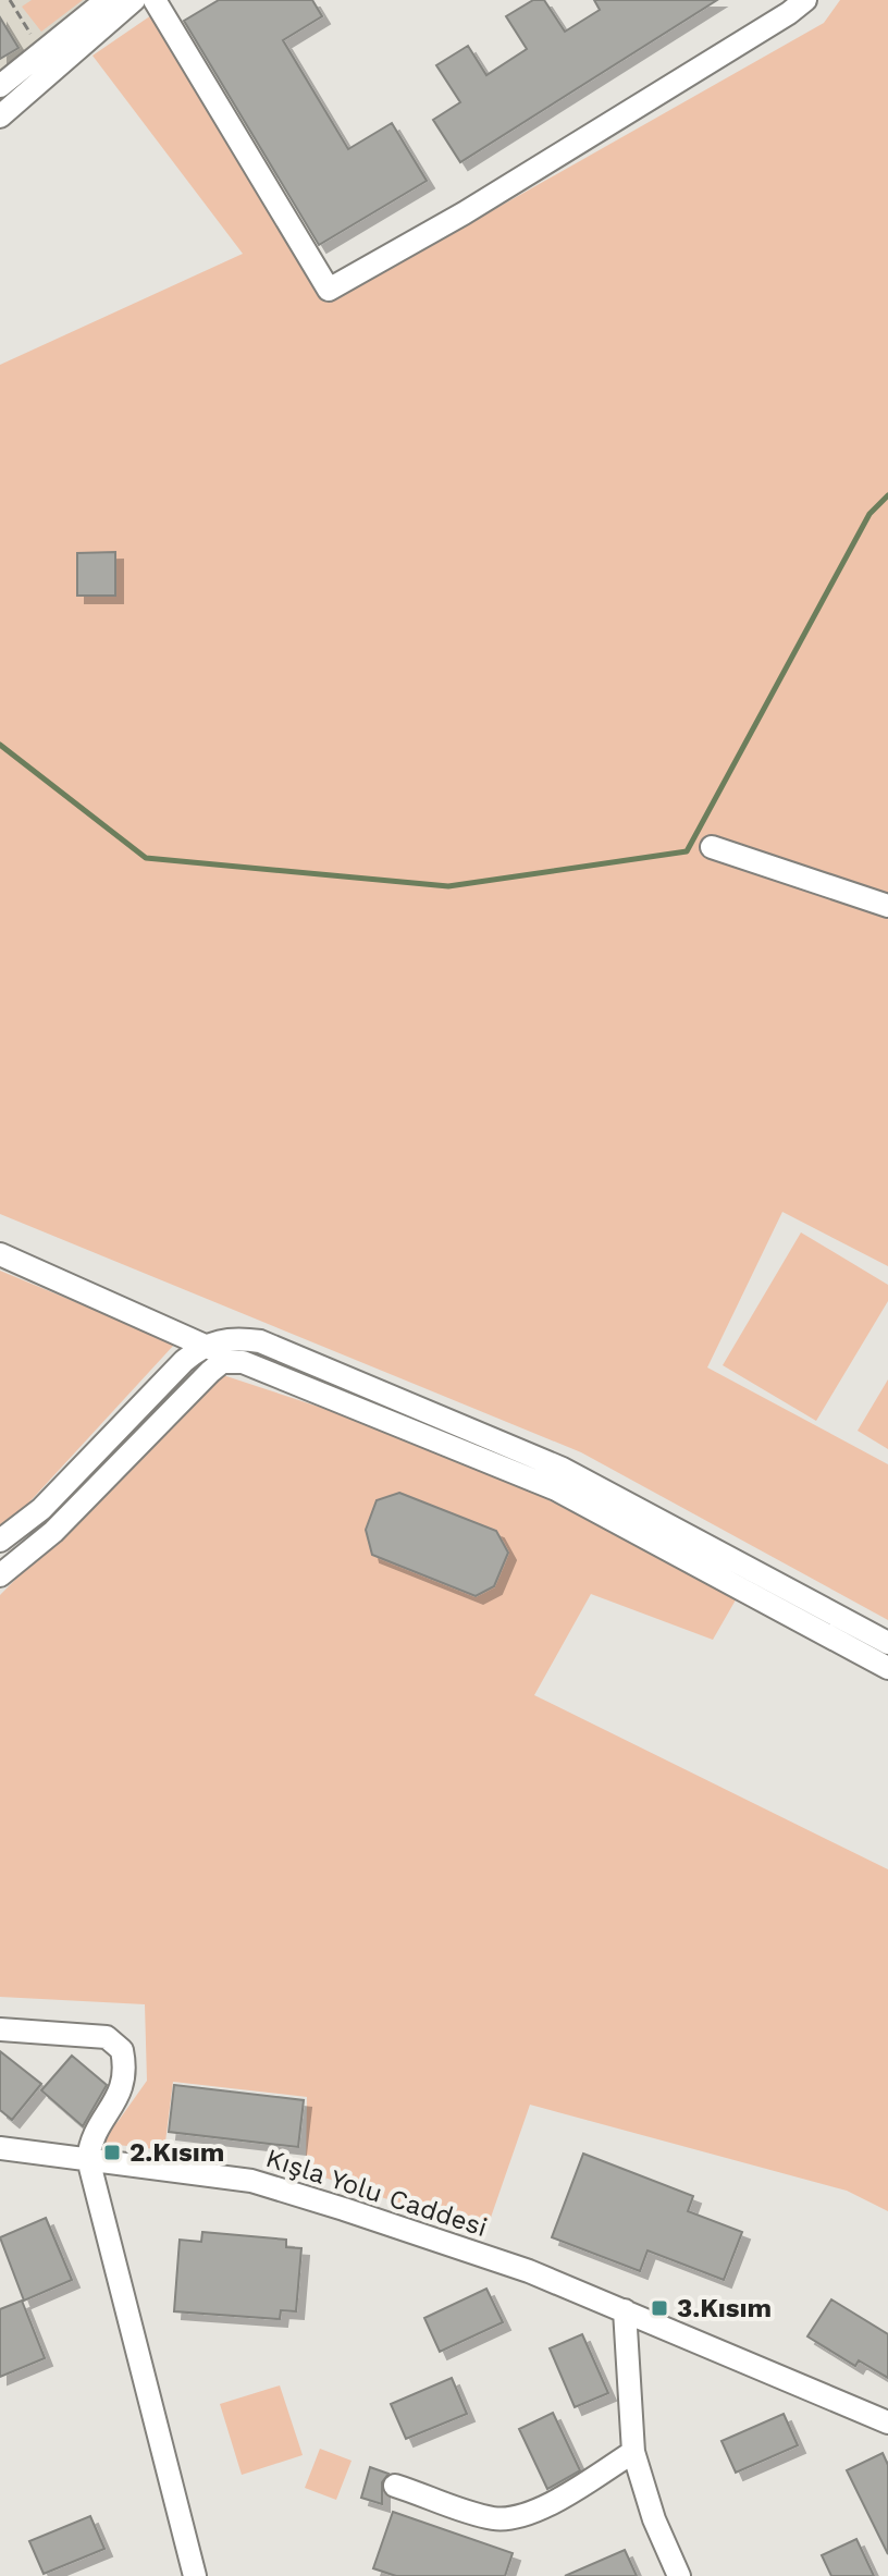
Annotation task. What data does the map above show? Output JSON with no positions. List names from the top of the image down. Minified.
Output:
{"streets":{"street":["Kışla Yolu Caddesi"]},"places":{"transit":["2.Kısım","3.Kısım"]}}
